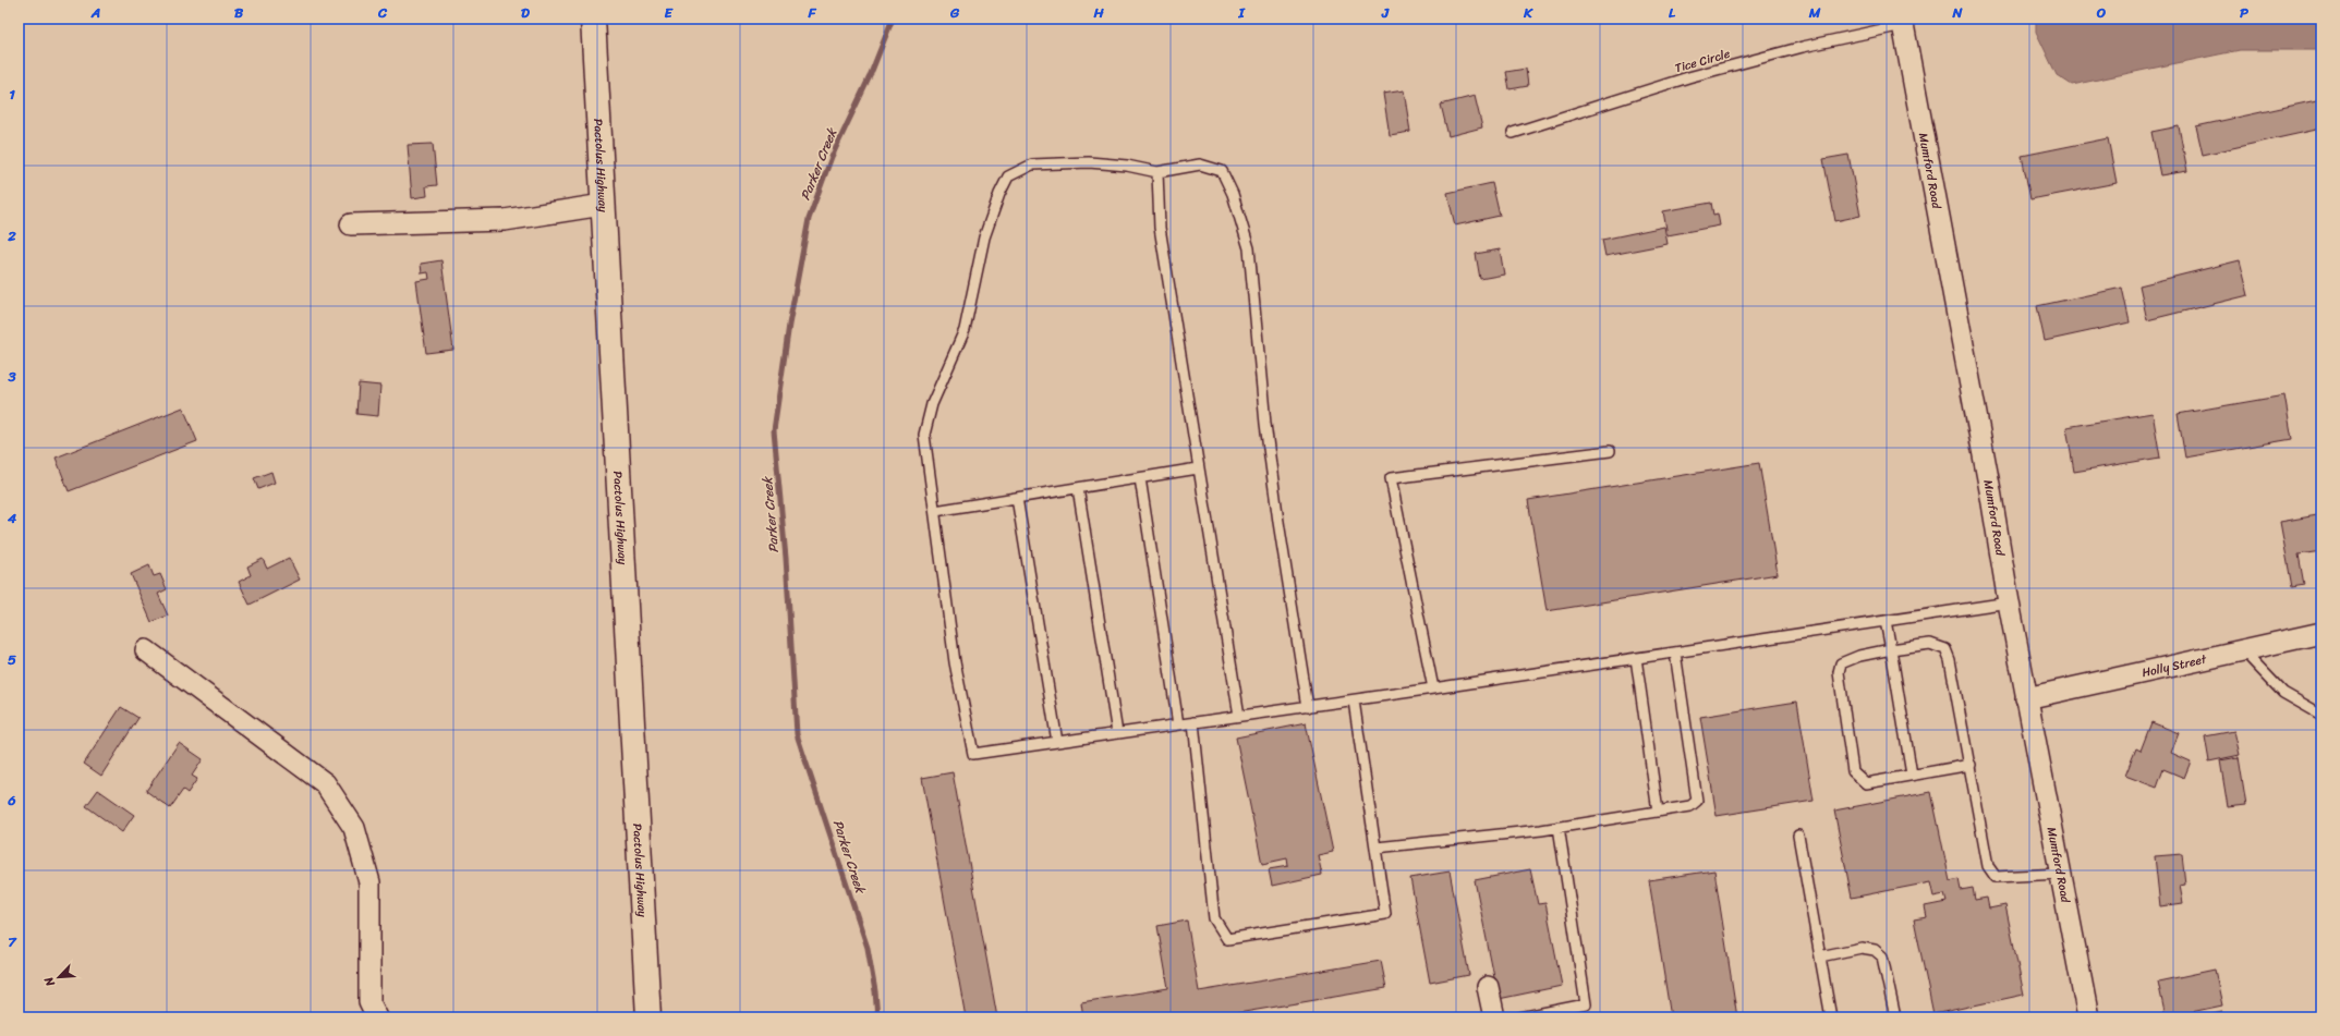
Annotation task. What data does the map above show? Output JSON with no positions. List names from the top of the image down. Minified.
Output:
{"streets":{"main road":["Pactolus Highway"],"street":["Mumford Road","Holly Street"],"lane":["Tice Circle"]},"crossings":[["Tice Circle","Mumford Road"],["Mumford Road","Holly Street"]],"water":["Parker Creek"],"north":"bottom left","grid":{"columns":["A","B","C","D","E","F","G","H","I","J","K","L","M","N","O","P"],"rows":["1","2","3","4","5","6","7"]}}
